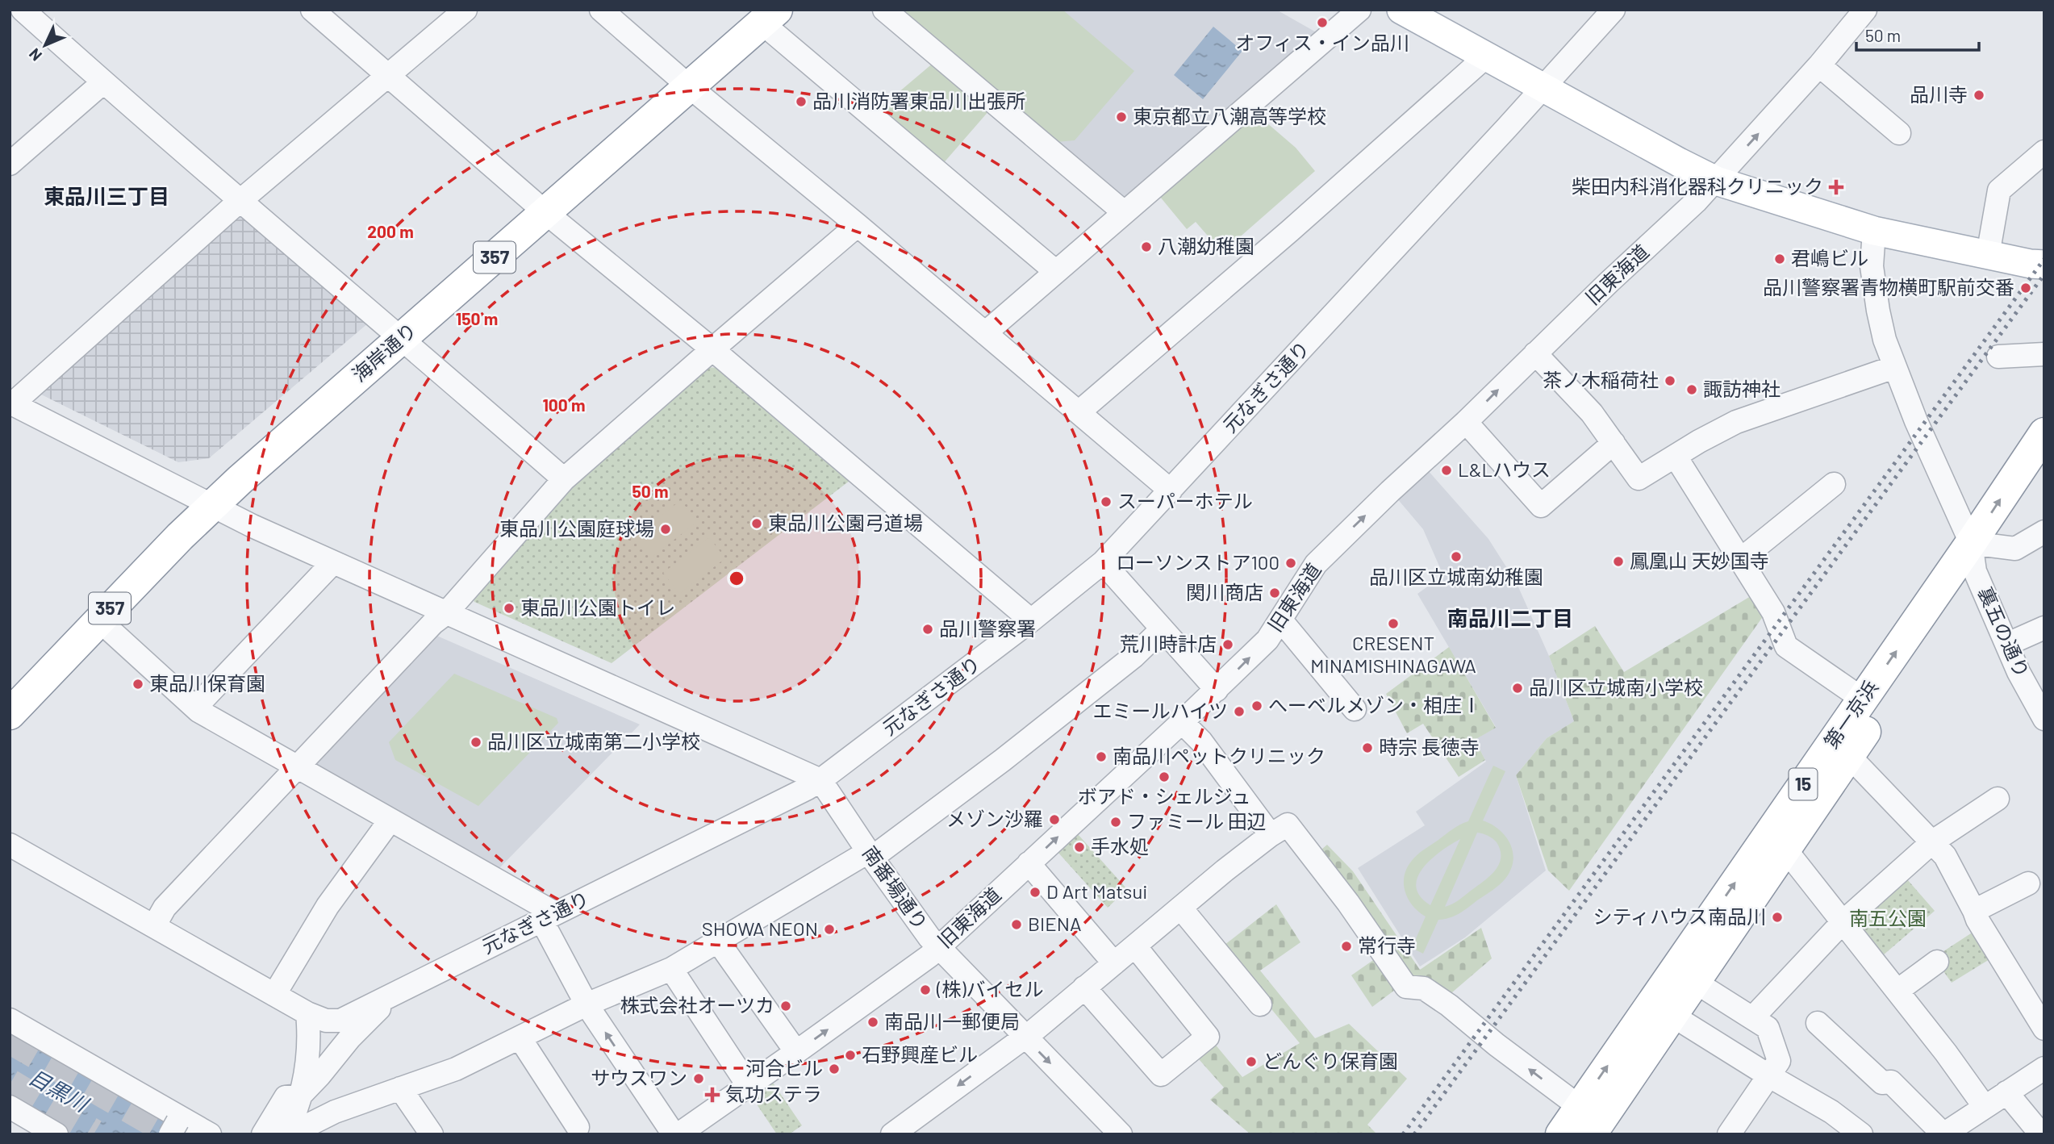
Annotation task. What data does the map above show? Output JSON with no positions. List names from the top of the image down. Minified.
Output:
{"streets":{"highway":["357","海岸通り","第一京浜","15"],"street":["旧東海道","元なぎさ通り","裏五の通り","南番場通り"]},"crossings":[["旧東海道","南番場通り"],["元なぎさ通り","南番場通り"],["裏五の通り","第一京浜"]],"districts":["東品川三丁目","南品川二丁目"],"water":["目黒川"],"parks":["南五公園"],"places":{"other":["オフィス・イン品川","品川寺","品川消防署東品川出張所","東京都立八潮高等学校","八潮幼稚園","君嶋ビル","品川警察署青物横町駅前交番","茶ノ木稲荷社","諏訪神社","L&Lハウス","スーパーホテル","東品川公園弓道場","東品川公園庭球場","品川区立城南幼稚園","鳳凰山 天妙国寺","ローソンストア100","関川商店","東品川公園トイレ","CRESENT MINAMISHINAGAWA","品川警察署","荒川時計店","東品川保育園","品川区立城南小学校","へーベルメゾン・相庄Ⅰ","エミールハイツ","品川区立城南第二小学校","時宗 長徳寺","南品川ペットクリニック","ボアド・シェルジュ","メゾン沙羅","ファミール 田辺","手水処","D Art Matsui","シティハウス南品川","BIENA","SHOWA NEON","常行寺","(株)バイセル","株式会社オーツカ","南品川一郵便局","石野興産ビル","どんぐり保育園","河合ビル","サウスワン"],"health":["柴田内科消化器科クリニック","気功ステラ"]},"scale_bar":"50 m","north":"bottom left","rings":["200 m","150 m","100 m","50 m"]}
